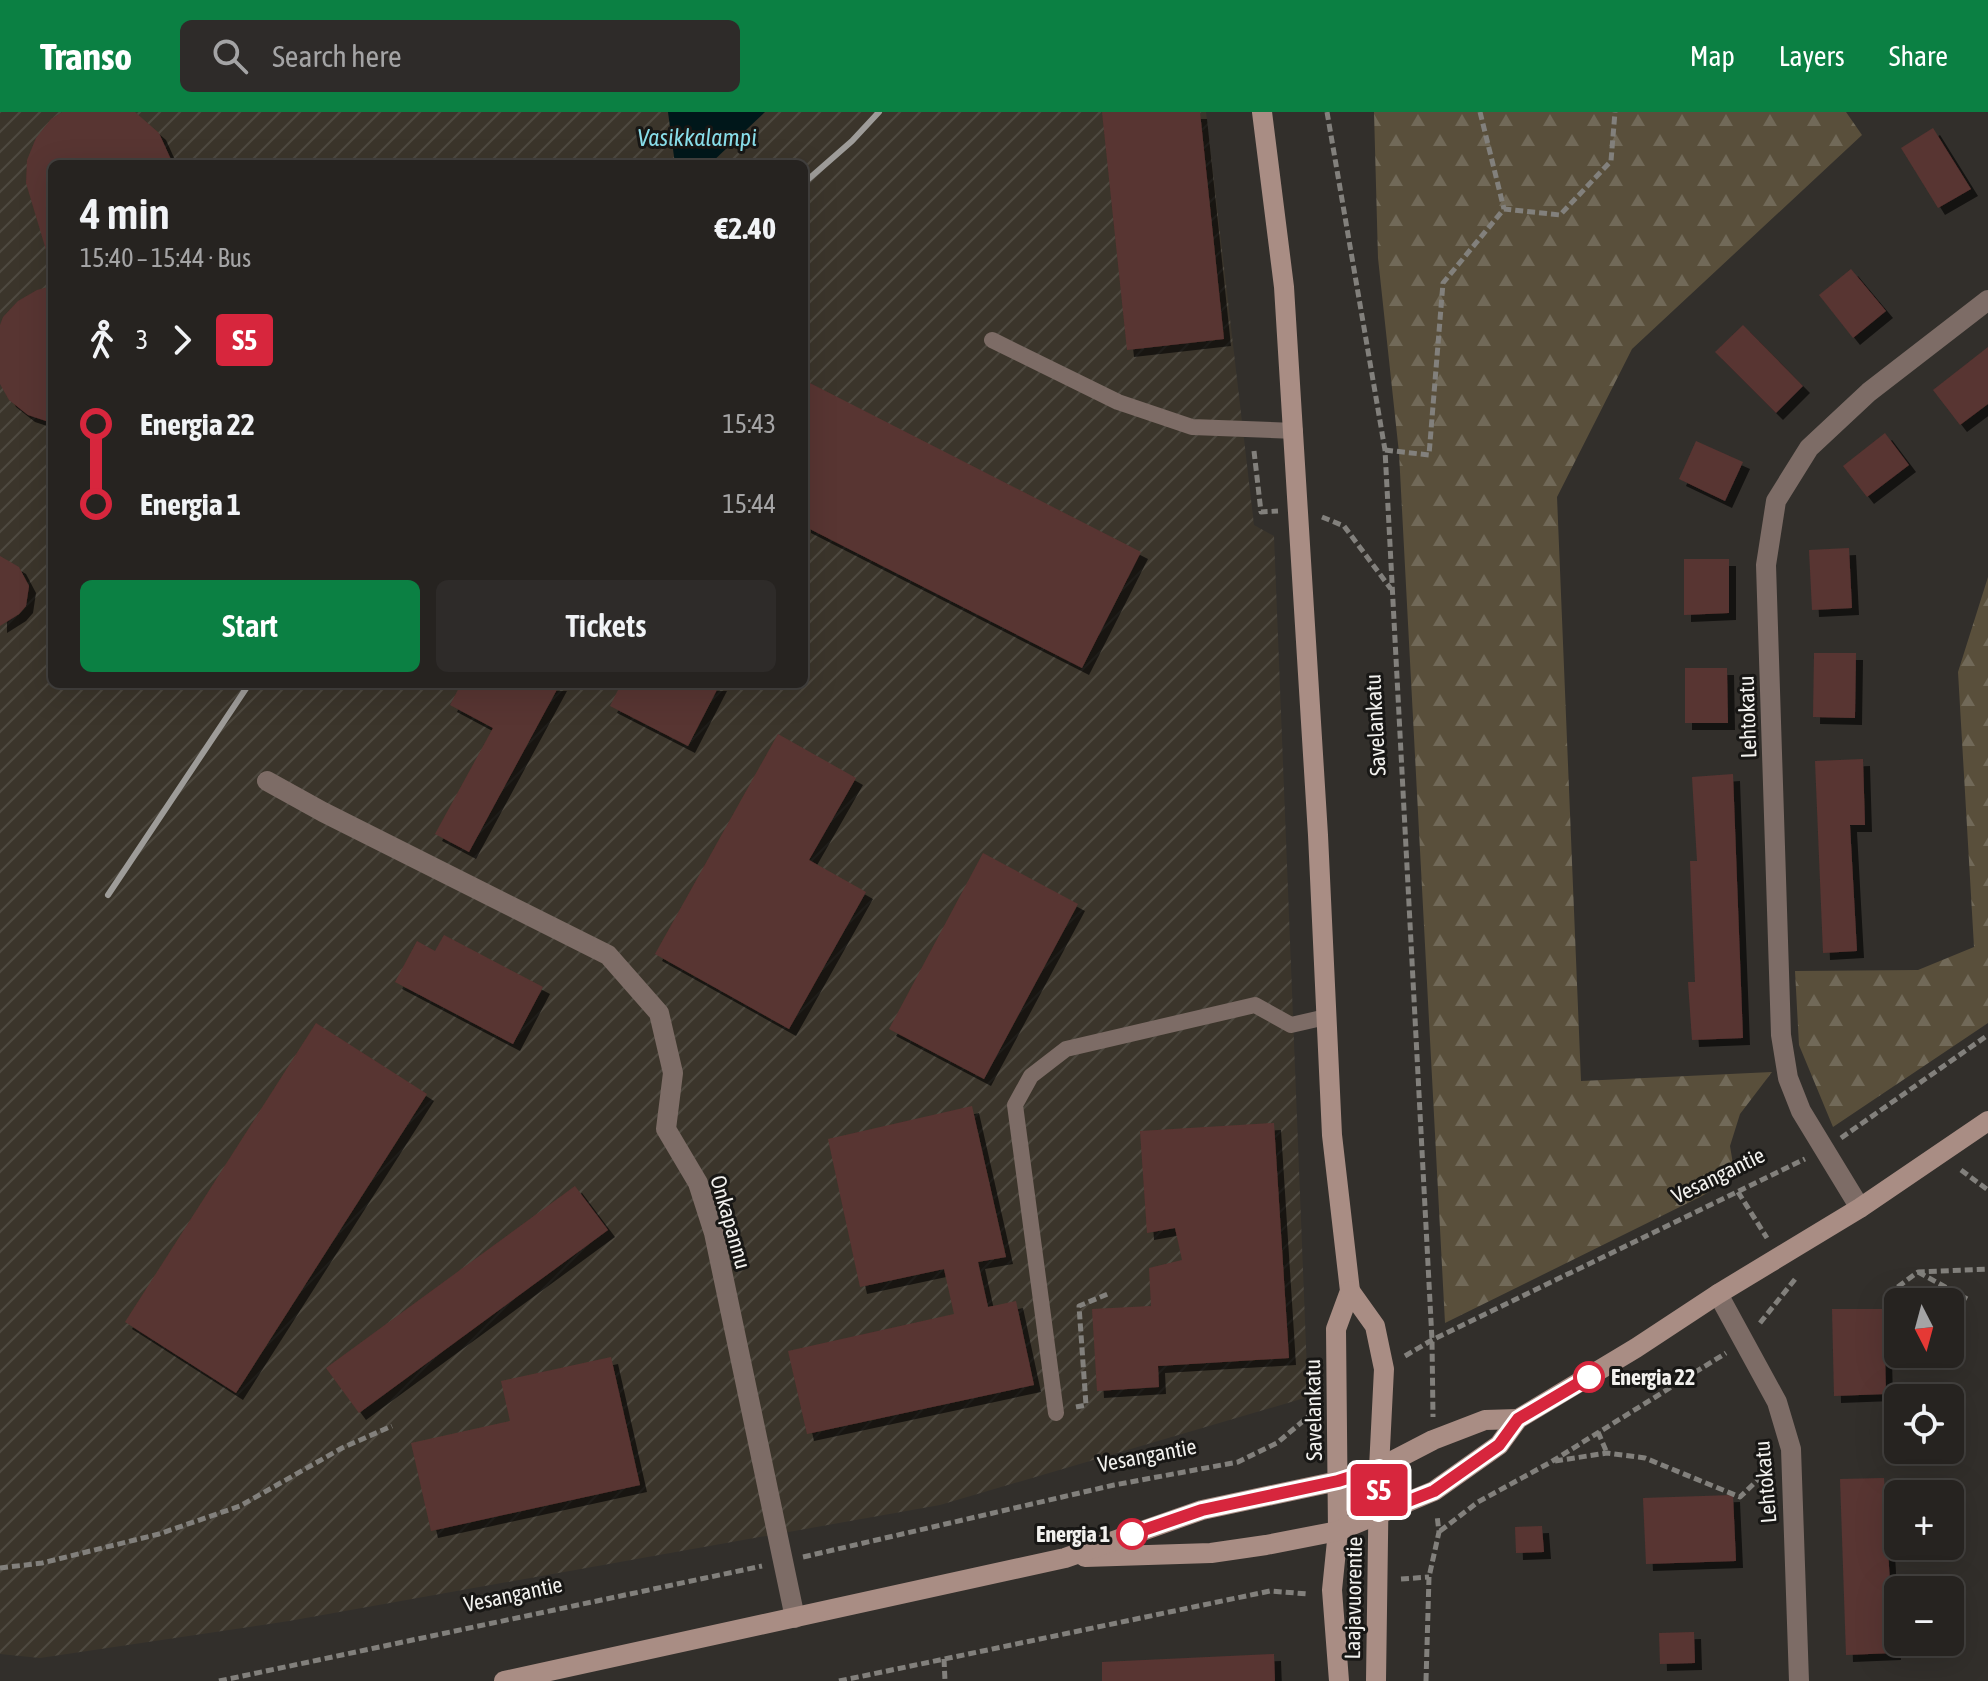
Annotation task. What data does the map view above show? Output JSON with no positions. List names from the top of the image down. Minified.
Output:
{"streets":{"main road":["Savelankatu","Laajavuorentie"],"street":["Lehtokatu","Onkapannu"],"path":["Vesangantie"]},"crossings":[["Lehtokatu","Vesangantie"],["Savelankatu","Vesangantie"],["Savelankatu","Laajavuorentie"],["Vesangantie","Onkapannu"]],"water":["Vasikkalampi"],"places":["Energia 22","Energia 1"],"lines":["bus line S5"],"north":"bottom","page":{"header":"Transo","search":"Search here","nav":["Map","Layers","Share"],"on_map":"S5","heading":["4 min","15:40 – 15:44 · Bus","€2.40"],"legs":["3","S5"],"list":[{"name":"Energia 22","value":"15:43"},{"name":"Energia 1","value":"15:44"}],"buttons":["Start","Tickets"],"map_buttons":["+","−"]}}
